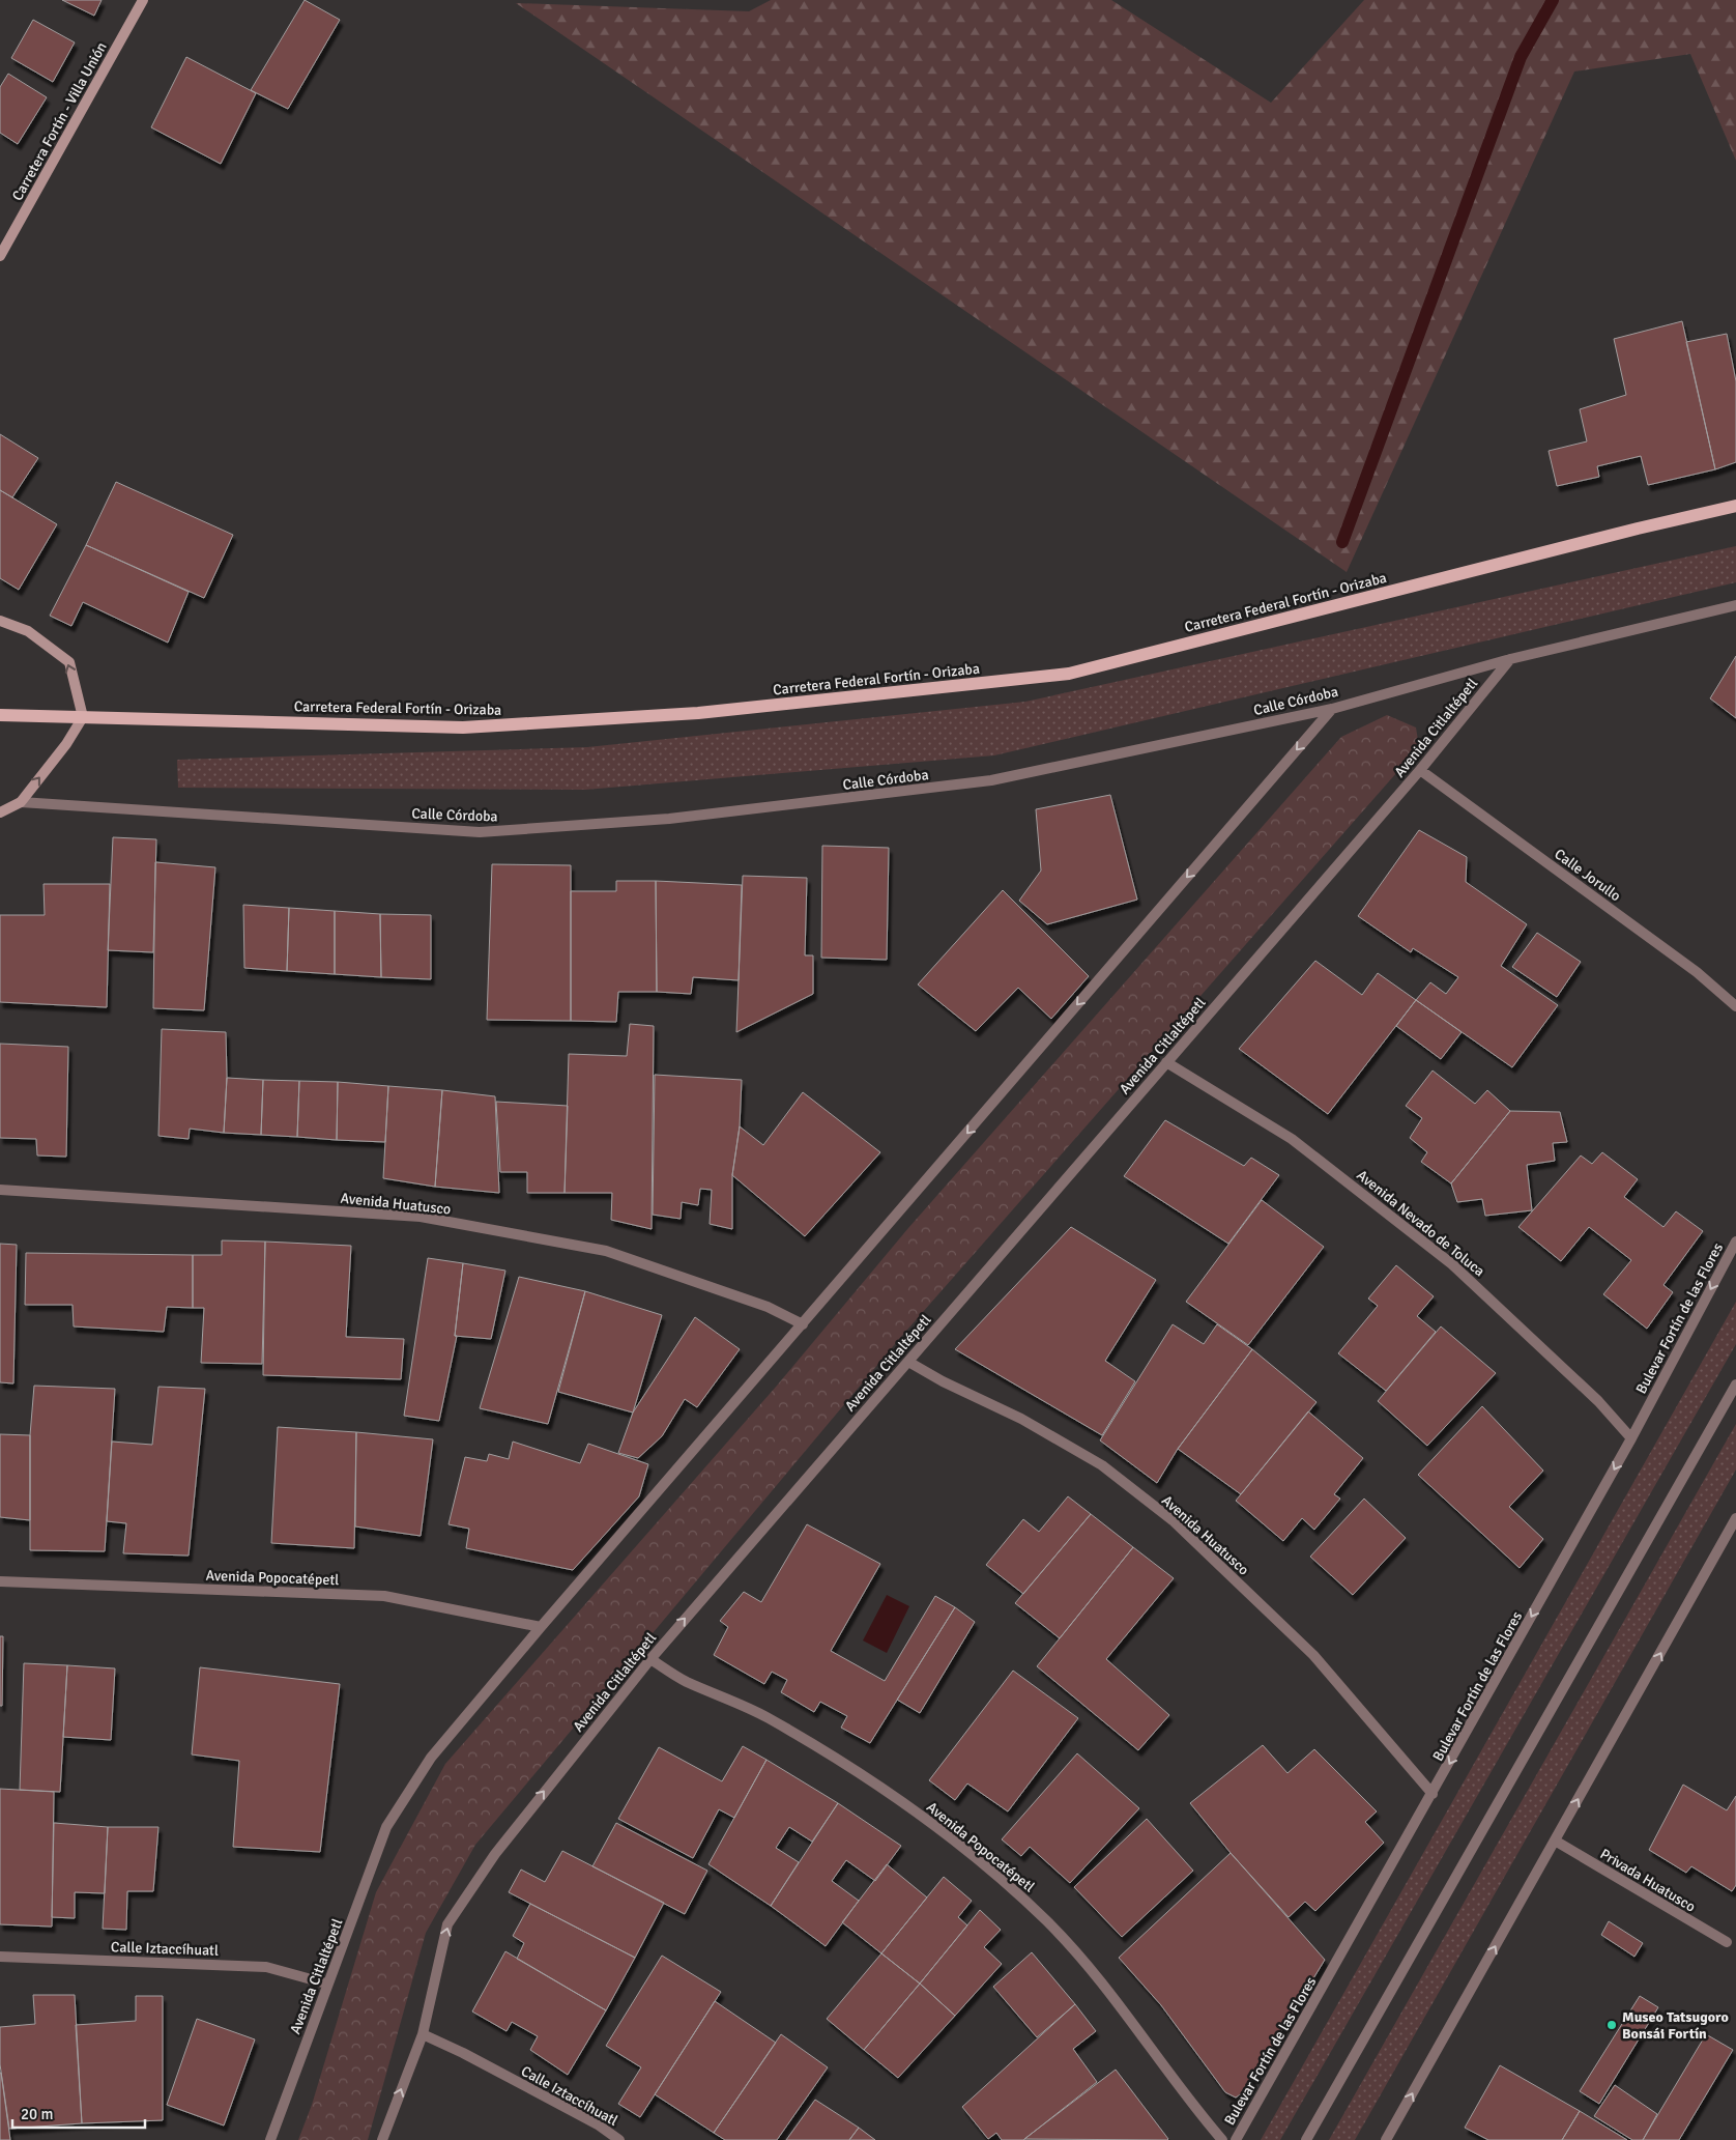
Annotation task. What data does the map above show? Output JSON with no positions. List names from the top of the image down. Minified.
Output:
{"streets":{"main road":["Carretera Fortín - Villa Unión","Carretera Federal Fortín - Orizaba"],"street":["Calle Córdoba","Avenida Citlaltépetl","Calle Jorullo","Avenida Huatusco","Avenida Nevado de Toluca","Bulevar Fortín de las Flores","Avenida Popocatépetl","Privada Huatusco","Calle Iztaccíhuatl"]},"crossings":[["Calle Córdoba","Avenida Citlaltépetl"],["Avenida Citlaltépetl","Calle Jorullo"],["Avenida Citlaltépetl","Avenida Huatusco"],["Avenida Citlaltépetl","Avenida Nevado de Toluca"],["Avenida Citlaltépetl","Avenida Popocatépetl"],["Avenida Citlaltépetl","Calle Iztaccíhuatl"],["Avenida Huatusco","Bulevar Fortín de las Flores"],["Avenida Nevado de Toluca","Bulevar Fortín de las Flores"]],"places":["Museo Tatsugoro Bonsái Fortín"],"scale_bar":"20 m"}
